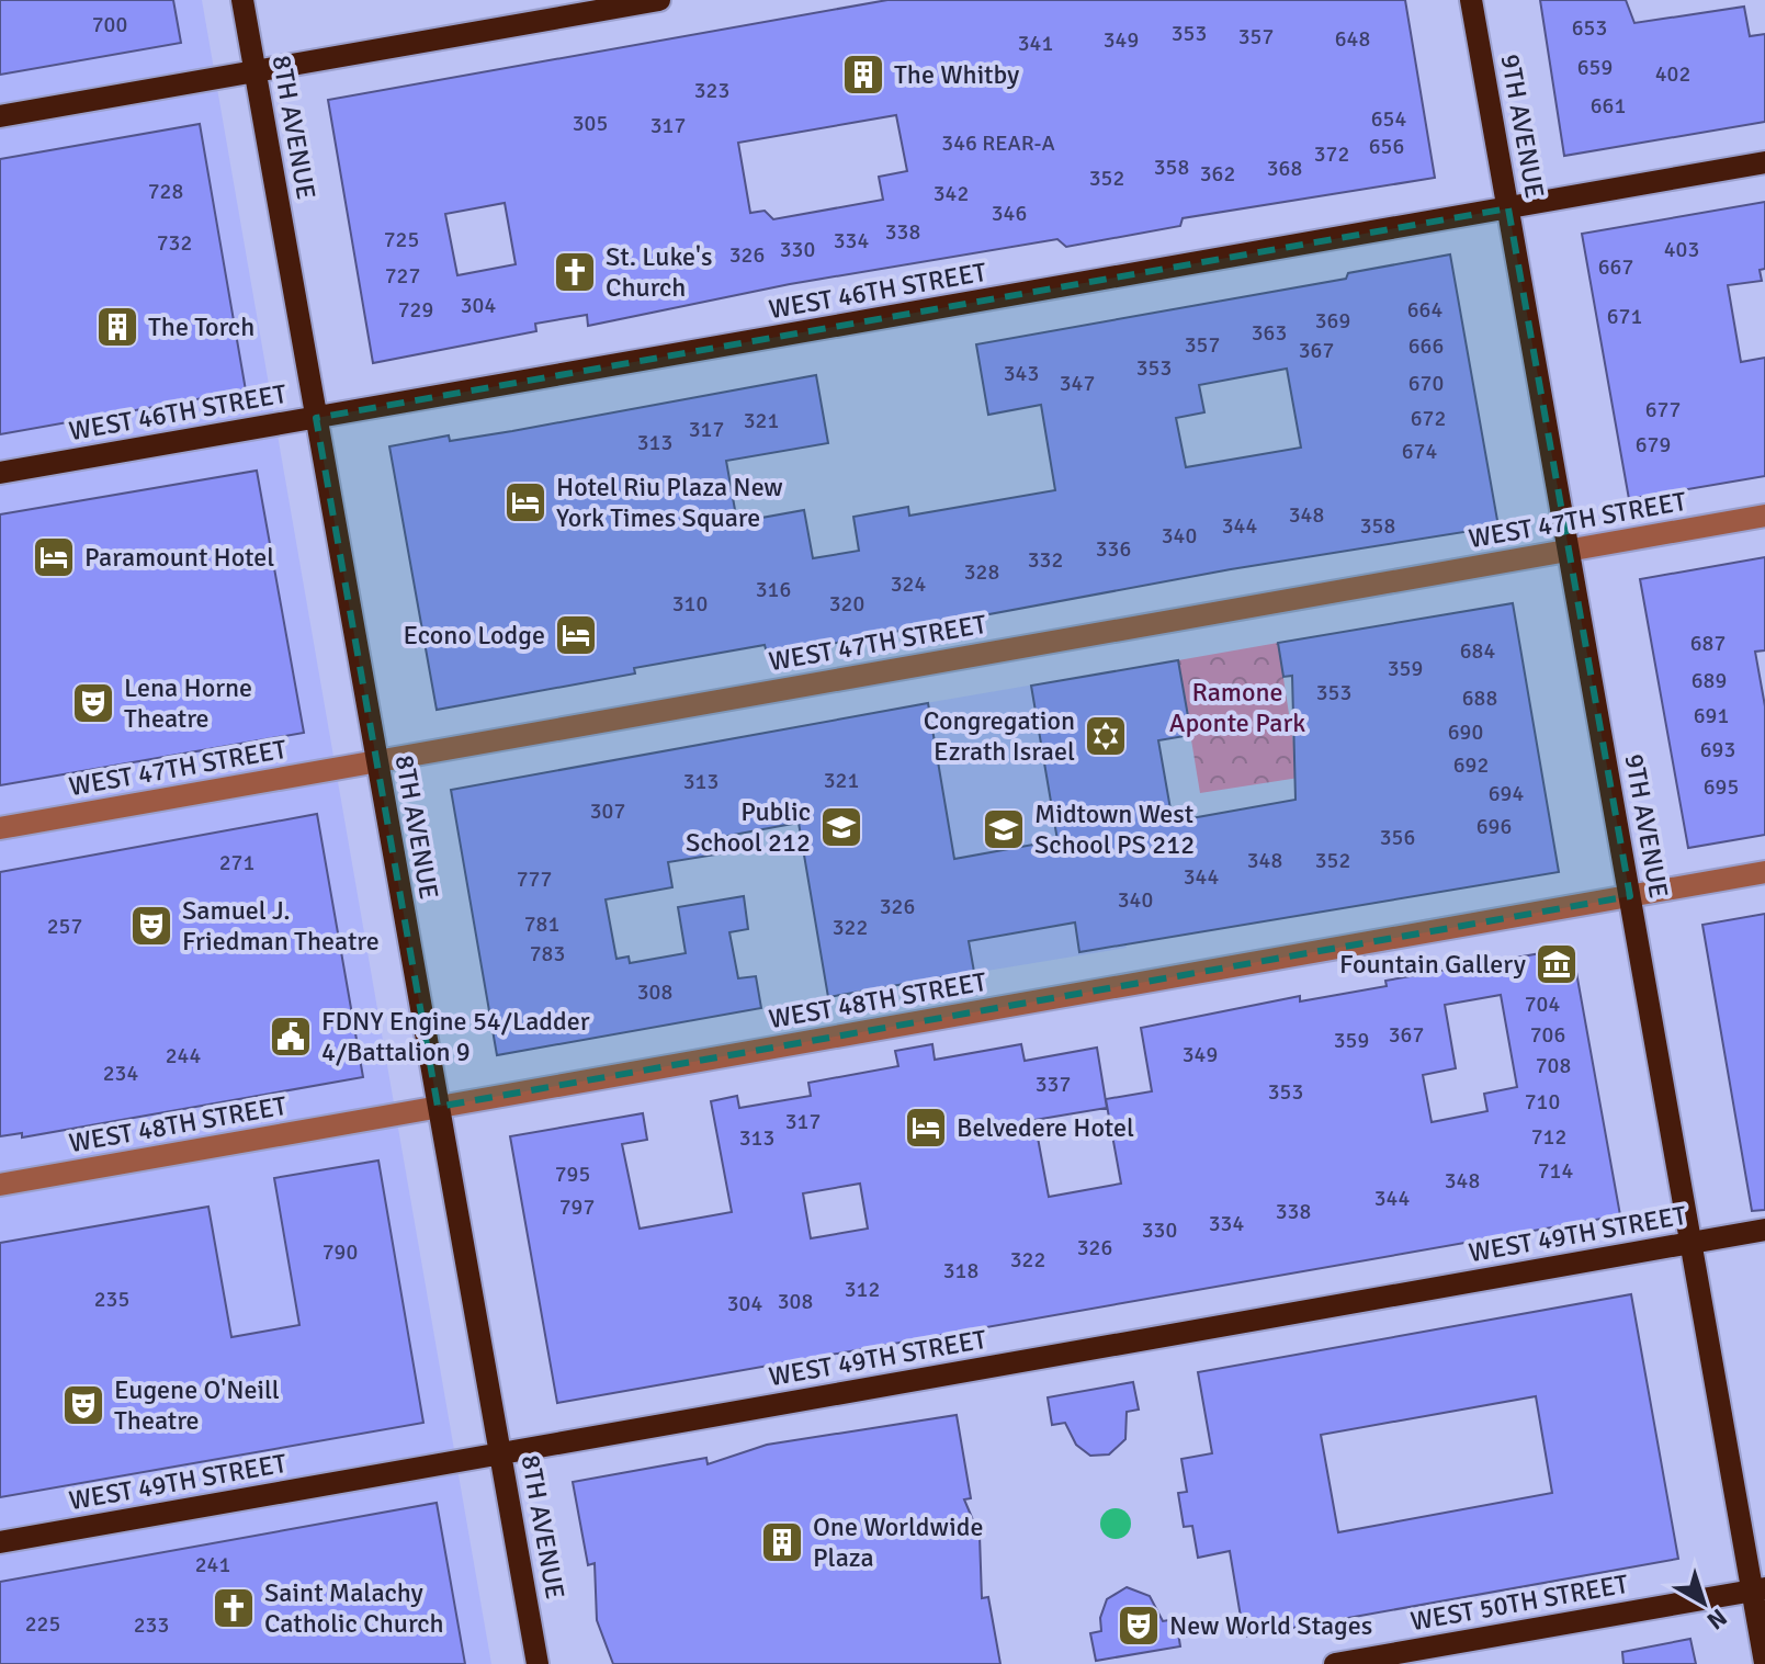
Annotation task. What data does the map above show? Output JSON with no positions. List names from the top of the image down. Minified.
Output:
{"streets":{"main road":["9TH AVENUE","8TH AVENUE","WEST 46TH STREET","WEST 49TH STREET","WEST 50TH STREET"],"street":["WEST 47TH STREET","WEST 48TH STREET"]},"crossings":[["9TH AVENUE","WEST 46TH STREET"],["9TH AVENUE","WEST 47TH STREET"],["9TH AVENUE","WEST 48TH STREET"],["9TH AVENUE","WEST 49TH STREET"],["9TH AVENUE","WEST 50TH STREET"],["8TH AVENUE","WEST 46TH STREET"],["8TH AVENUE","WEST 47TH STREET"],["8TH AVENUE","WEST 48TH STREET"],["8TH AVENUE","WEST 49TH STREET"]],"parks":["Ramone Aponte Park"],"places":{"building":["The Whitby","The Torch","One Worldwide Plaza"],"church":["St. Luke's Church","Saint Malachy Catholic Church"],"hotel":["Hotel Riu Plaza New York Times Square","Paramount Hotel","Econo Lodge","Belvedere Hotel"],"theatre":["Lena Horne Theatre","Samuel J. Friedman Theatre","Eugene O'Neill Theatre","New World Stages"],"synagogue":["Congregation Ezrath Israel"],"school or university":["Public School 212","Midtown West School PS 212"],"museum":["Fountain Gallery"],"public building":["FDNY Engine 54/Ladder 4/Battalion 9"]},"house_numbers":["700","653","353","357","648","349","341","659","402","323","661","654","305","317","346 REAR-A","656","372","358","368","362","352","728","342","346","338","725","334","732","330","403","326","667","727","304","729","664","671","369","363","357","666","367","353","343","347","670","677","672","321","317","313","679","674","348","344","358","340","336","332","328","324","316","310","320","687","684","359","689","353","688","691","690","693","692","321","313","695","694","307","696","356","348","352","271","344","777","340","326","781","257","322","783","308","704","367","706","359","349","244","708","234","337","353","710","317","712","313","714","795","348","344","797","338","334","330","326","790","322","318","312","235","308","304","241","225","233"],"north":"bottom right"}
